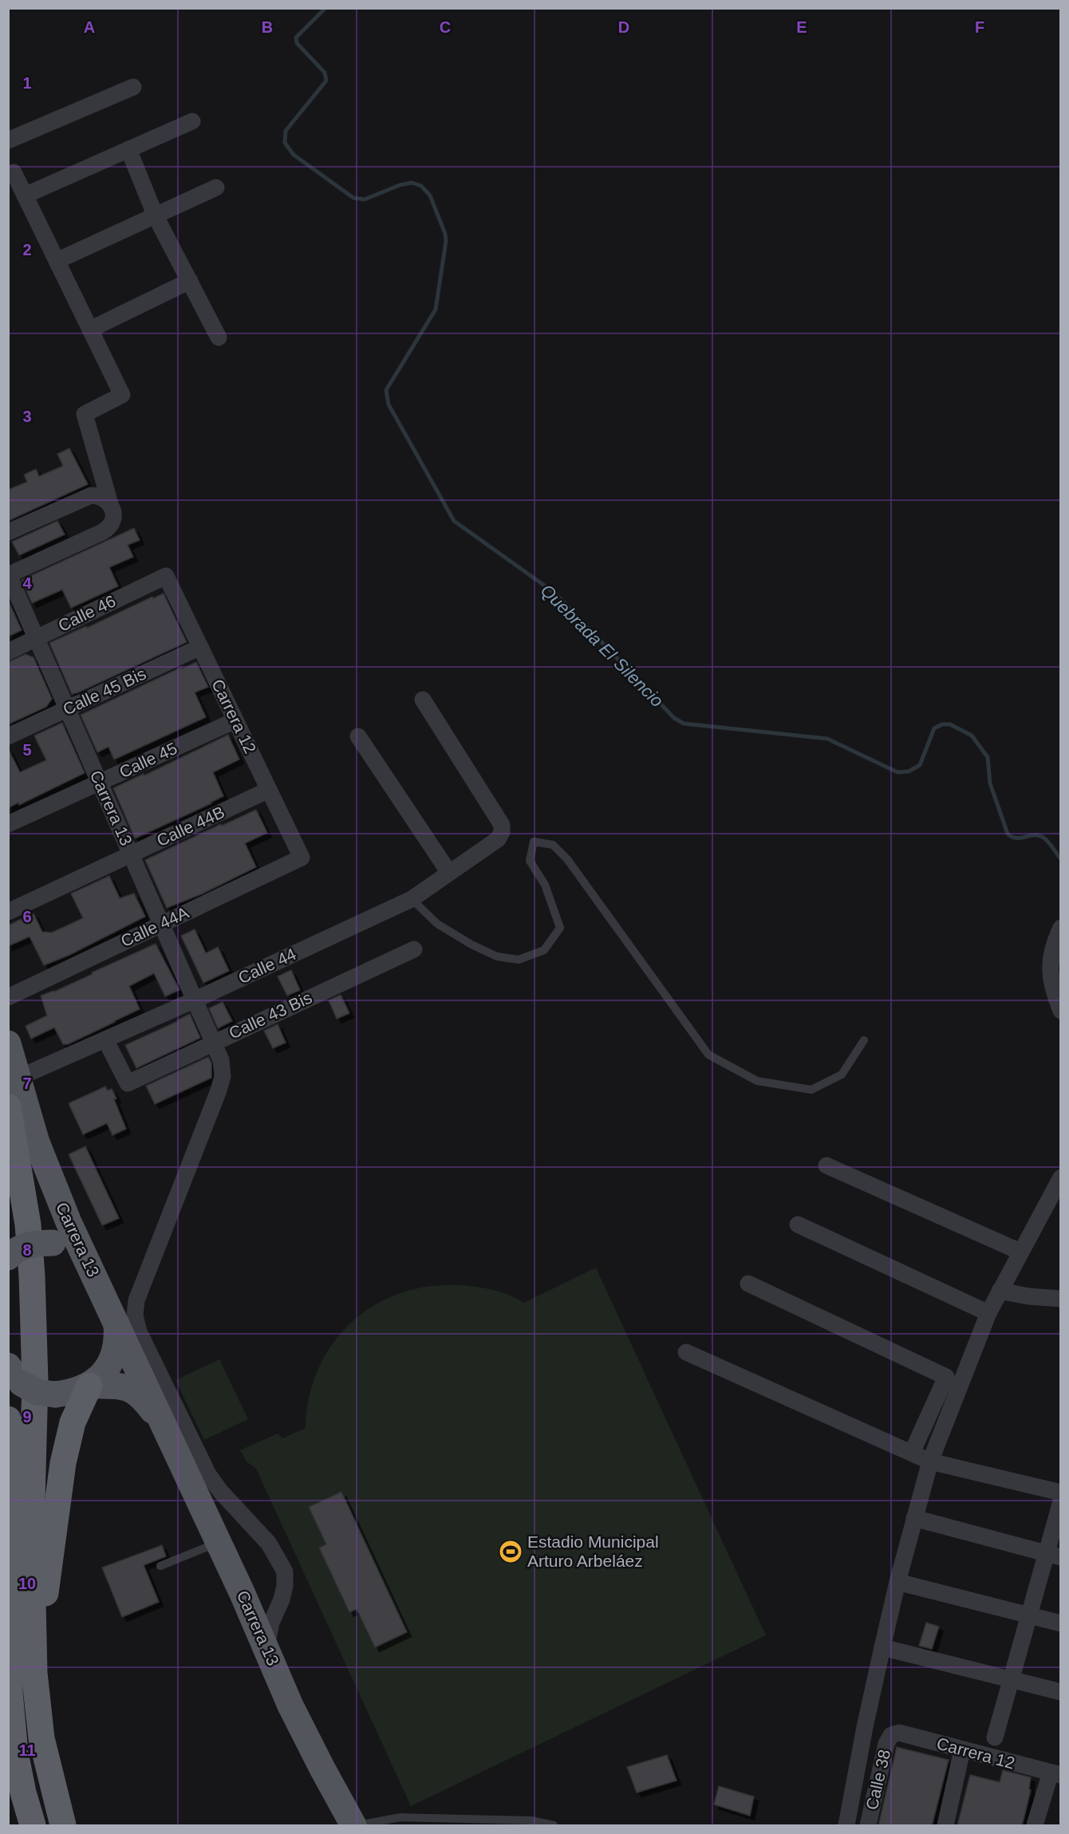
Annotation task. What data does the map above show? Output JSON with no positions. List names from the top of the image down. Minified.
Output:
{"streets":{"main road":["Carrera 13"],"street":["Calle 46","Calle 45 Bis","Carrera 12","Calle 45","Calle 44B","Calle 44A","Calle 44","Calle 43 Bis","Calle 38"]},"crossings":[["Calle 46","Carrera 12"],["Calle 46","Carrera 13"],["Calle 45 Bis","Carrera 12"],["Calle 45 Bis","Carrera 13"],["Carrera 12","Calle 45"],["Carrera 12","Calle 44B"],["Carrera 12","Calle 44A"],["Carrera 12","Calle 38"],["Calle 45","Carrera 13"],["Carrera 13","Calle 44B"],["Carrera 13","Calle 44A"],["Carrera 13","Calle 44"],["Carrera 13","Calle 43 Bis"],["Calle 44","Calle 43 Bis"]],"water":["Quebrada El Silencio"],"places":{"sports":["Estadio Municipal Arturo Arbeláez"]},"grid":{"columns":["A","B","C","D","E","F"],"rows":["1","2","3","4","5","6","7","8","9","10","11"]}}
